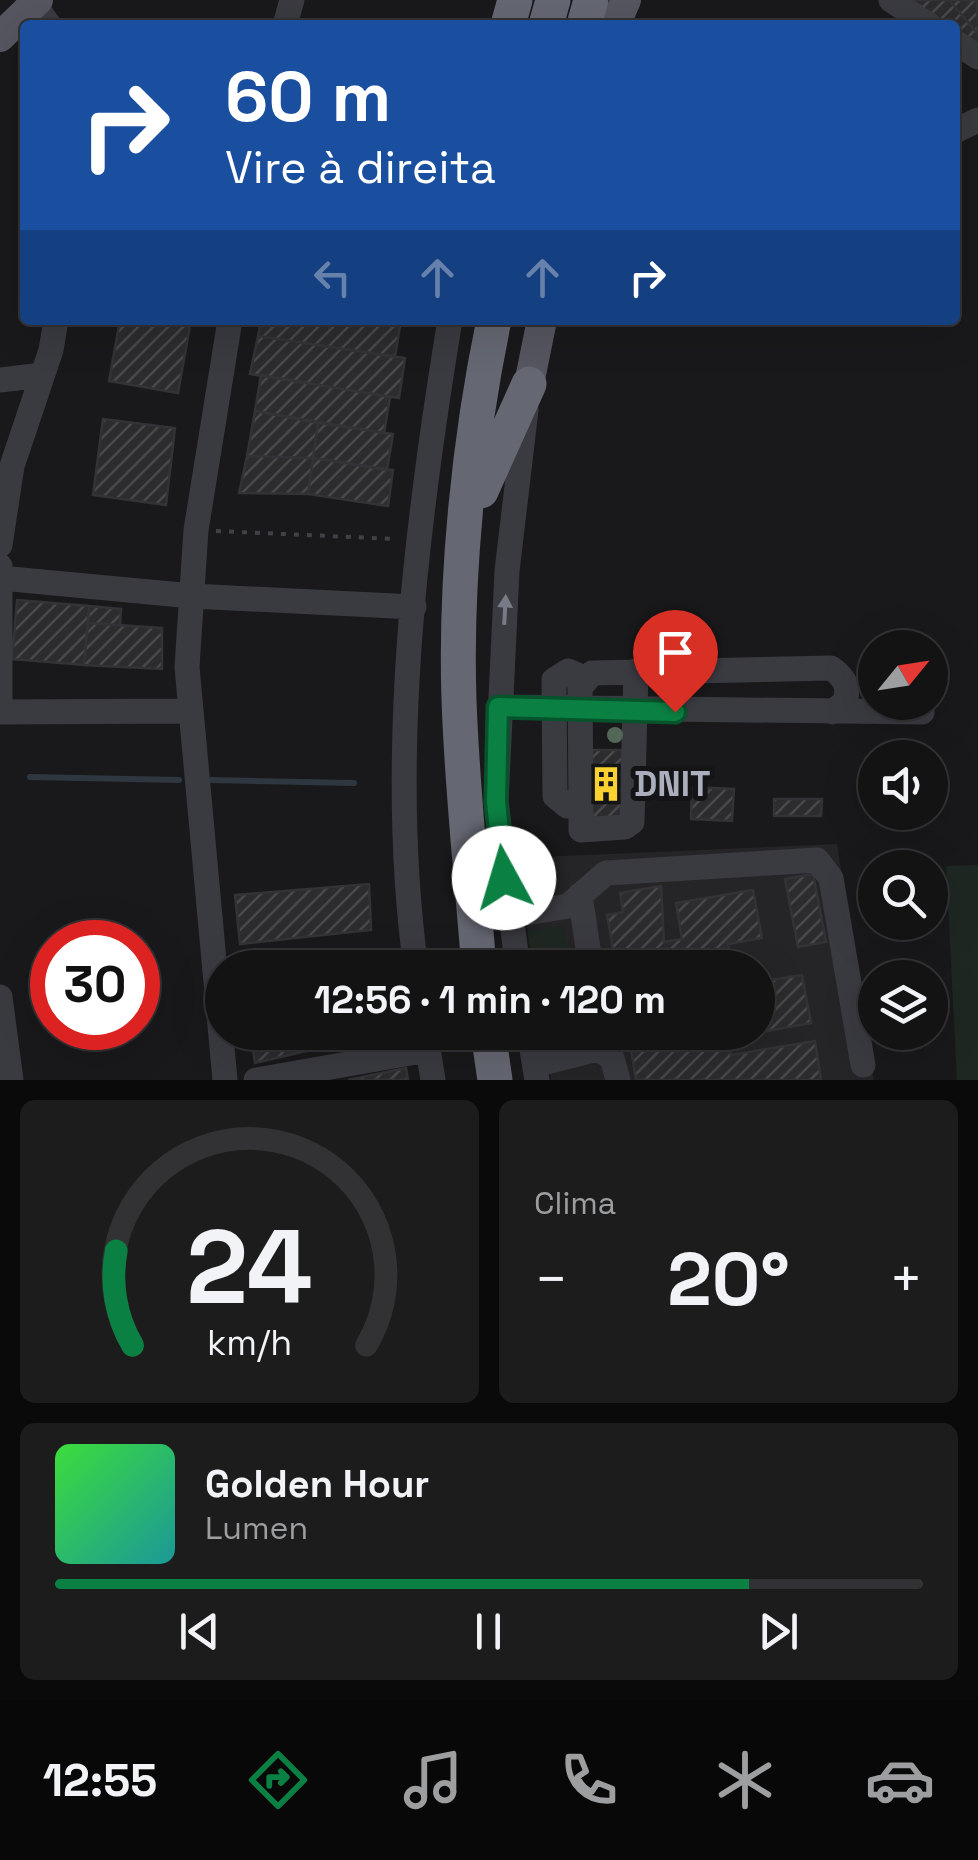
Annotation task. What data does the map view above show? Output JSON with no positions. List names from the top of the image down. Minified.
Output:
{"places":{"building":["DNIT"]},"north":"top right","page":{"turn":["60 m","Vire à direita"],"limit":"30","trip":"12:56 · 1 min · 120 m","tile":"Clima","heat":["−","20°","+"],"song":["Golden Hour","Lumen"],"tabs":"12:55","gauge":["24","km/h"]}}
